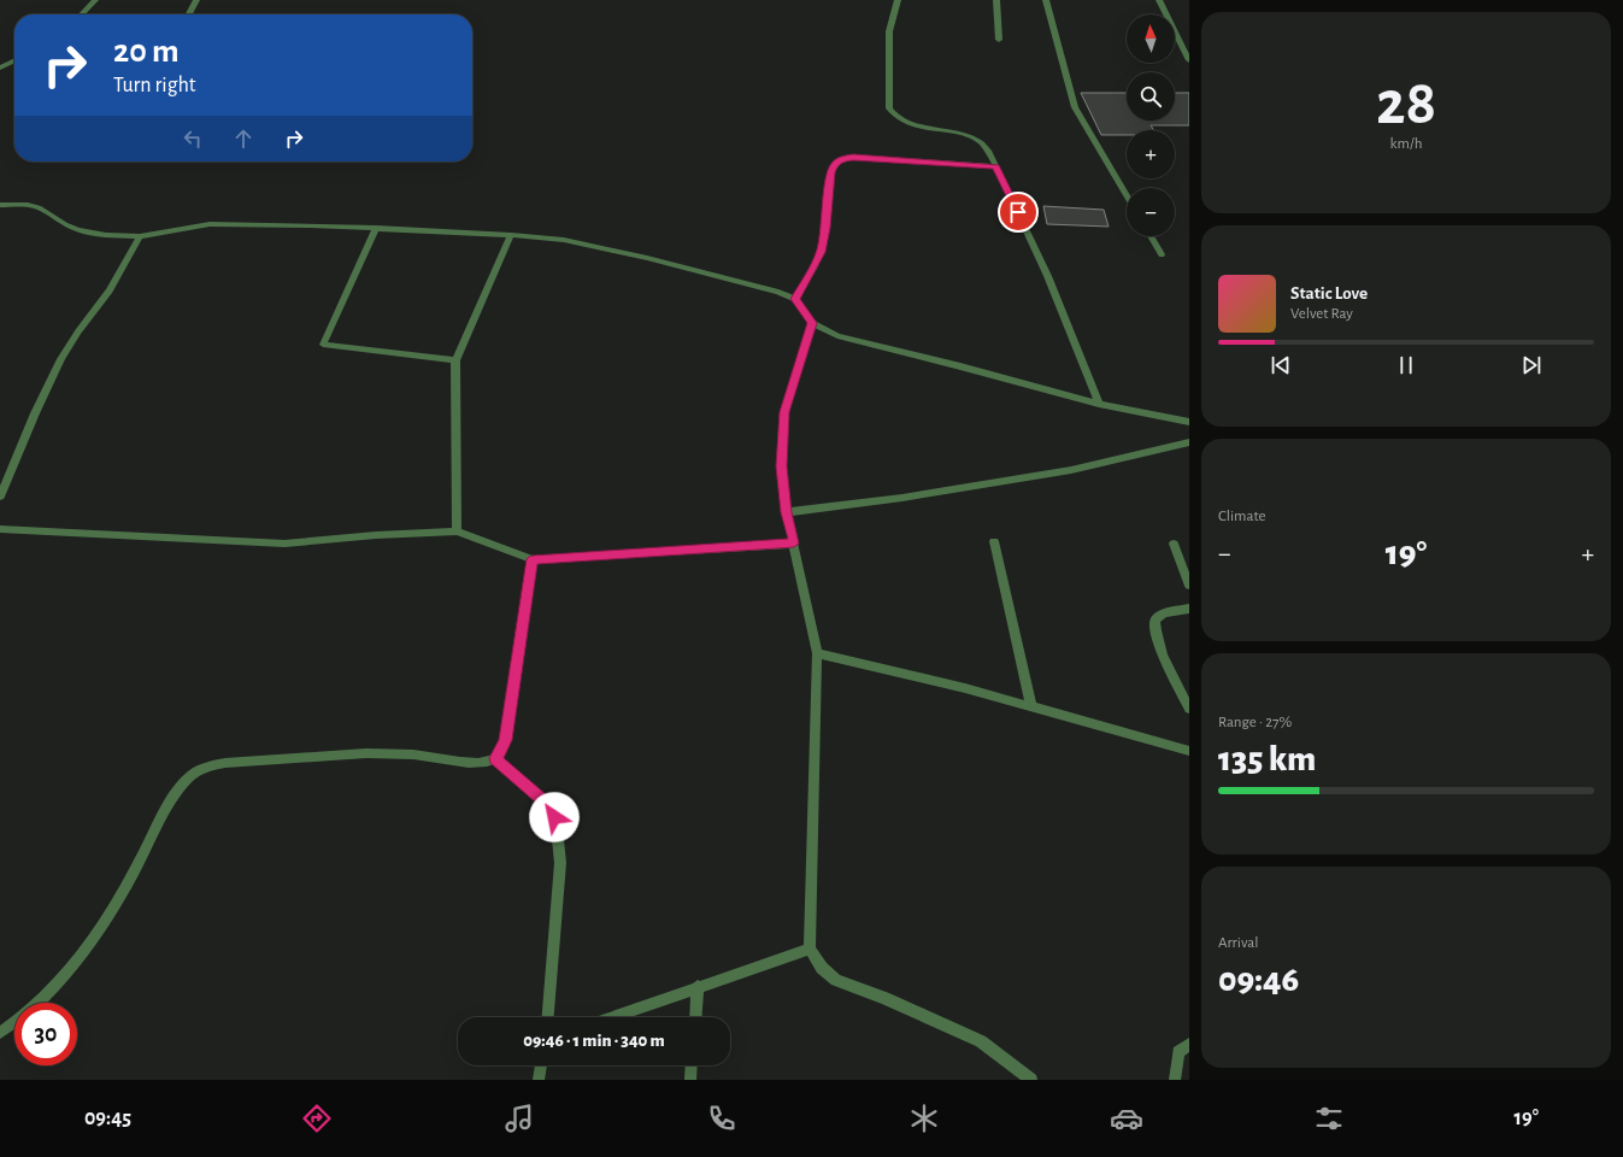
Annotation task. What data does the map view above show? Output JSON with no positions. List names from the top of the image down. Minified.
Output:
{"north":"top","page":{"tile":[["28","km/h"],"Climate",["Range · 27%","135 km"],["Arrival","09:46"]],"map_buttons":["+","−"],"turn":["20 m","Turn right"],"song":["Static Love","Velvet Ray"],"heat":["−","19°","+"],"limit":"30","trip":"09:46 · 1 min · 340 m","tabs":["09:45","19°"]}}
